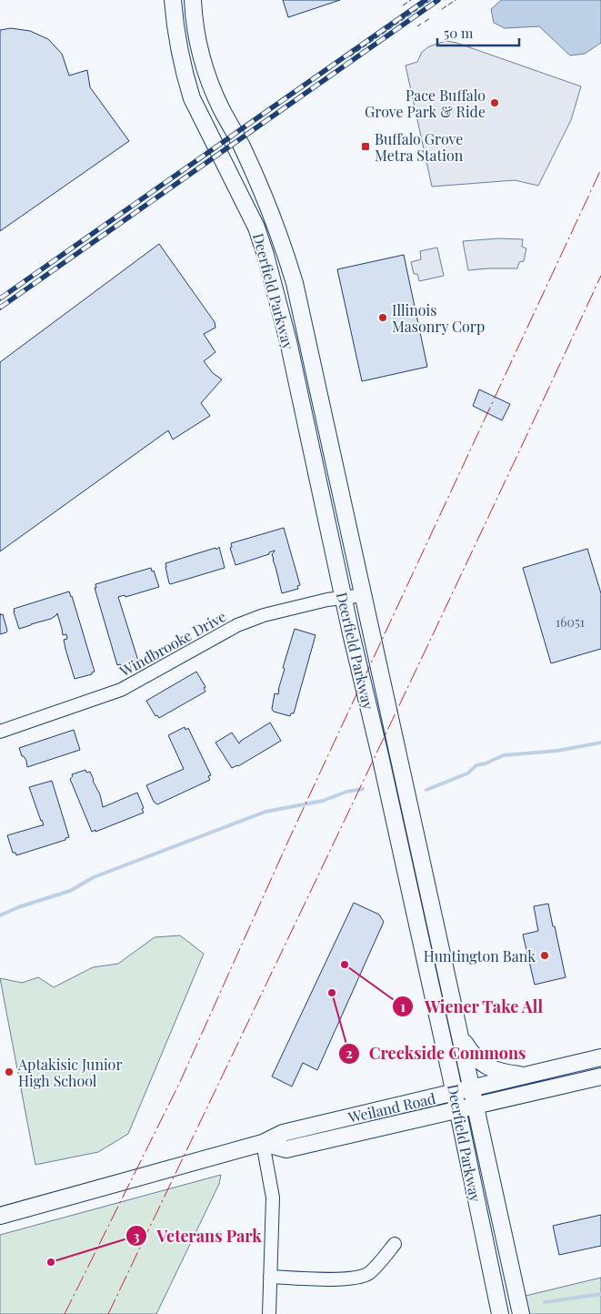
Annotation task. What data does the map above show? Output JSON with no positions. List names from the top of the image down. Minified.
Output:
{"streets":{"main road":["Deerfield Parkway","Weiland Road"],"street":["Windbrooke Drive"]},"crossings":[["Deerfield Parkway","Windbrooke Drive"],["Deerfield Parkway","Weiland Road"]],"places":{"other":["Pace Buffalo Grove Park & Ride","Illinois Masonry Corp","Huntington Bank","Wiener Take All","Creekside Commons","Aptakisic Junior High School","Veterans Park"],"transit":["Buffalo Grove Metra Station"]},"house_numbers":["16051"],"scale_bar":"50 m"}
